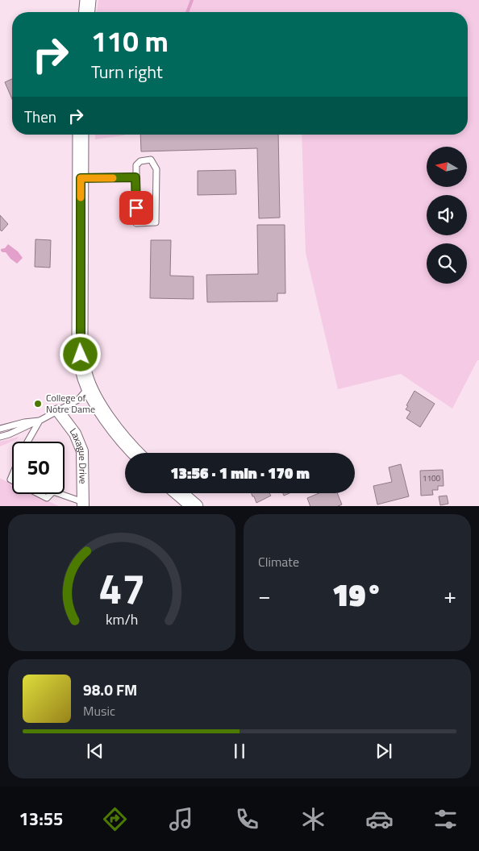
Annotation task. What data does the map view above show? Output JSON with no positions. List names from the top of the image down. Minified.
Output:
{"streets":{"street":["Laxague Drive"]},"places":["College of Notre Dame"],"house_numbers":["1100"],"north":"left","page":{"turn":["110 m","Turn right"],"then":"Then","limit":"50","trip":"13:56 · 1 min · 170 m","tile":"Climate","heat":["−","19°","+"],"song":["98.0 FM","Music"],"tabs":"13:55","gauge":["47","km/h"]}}
